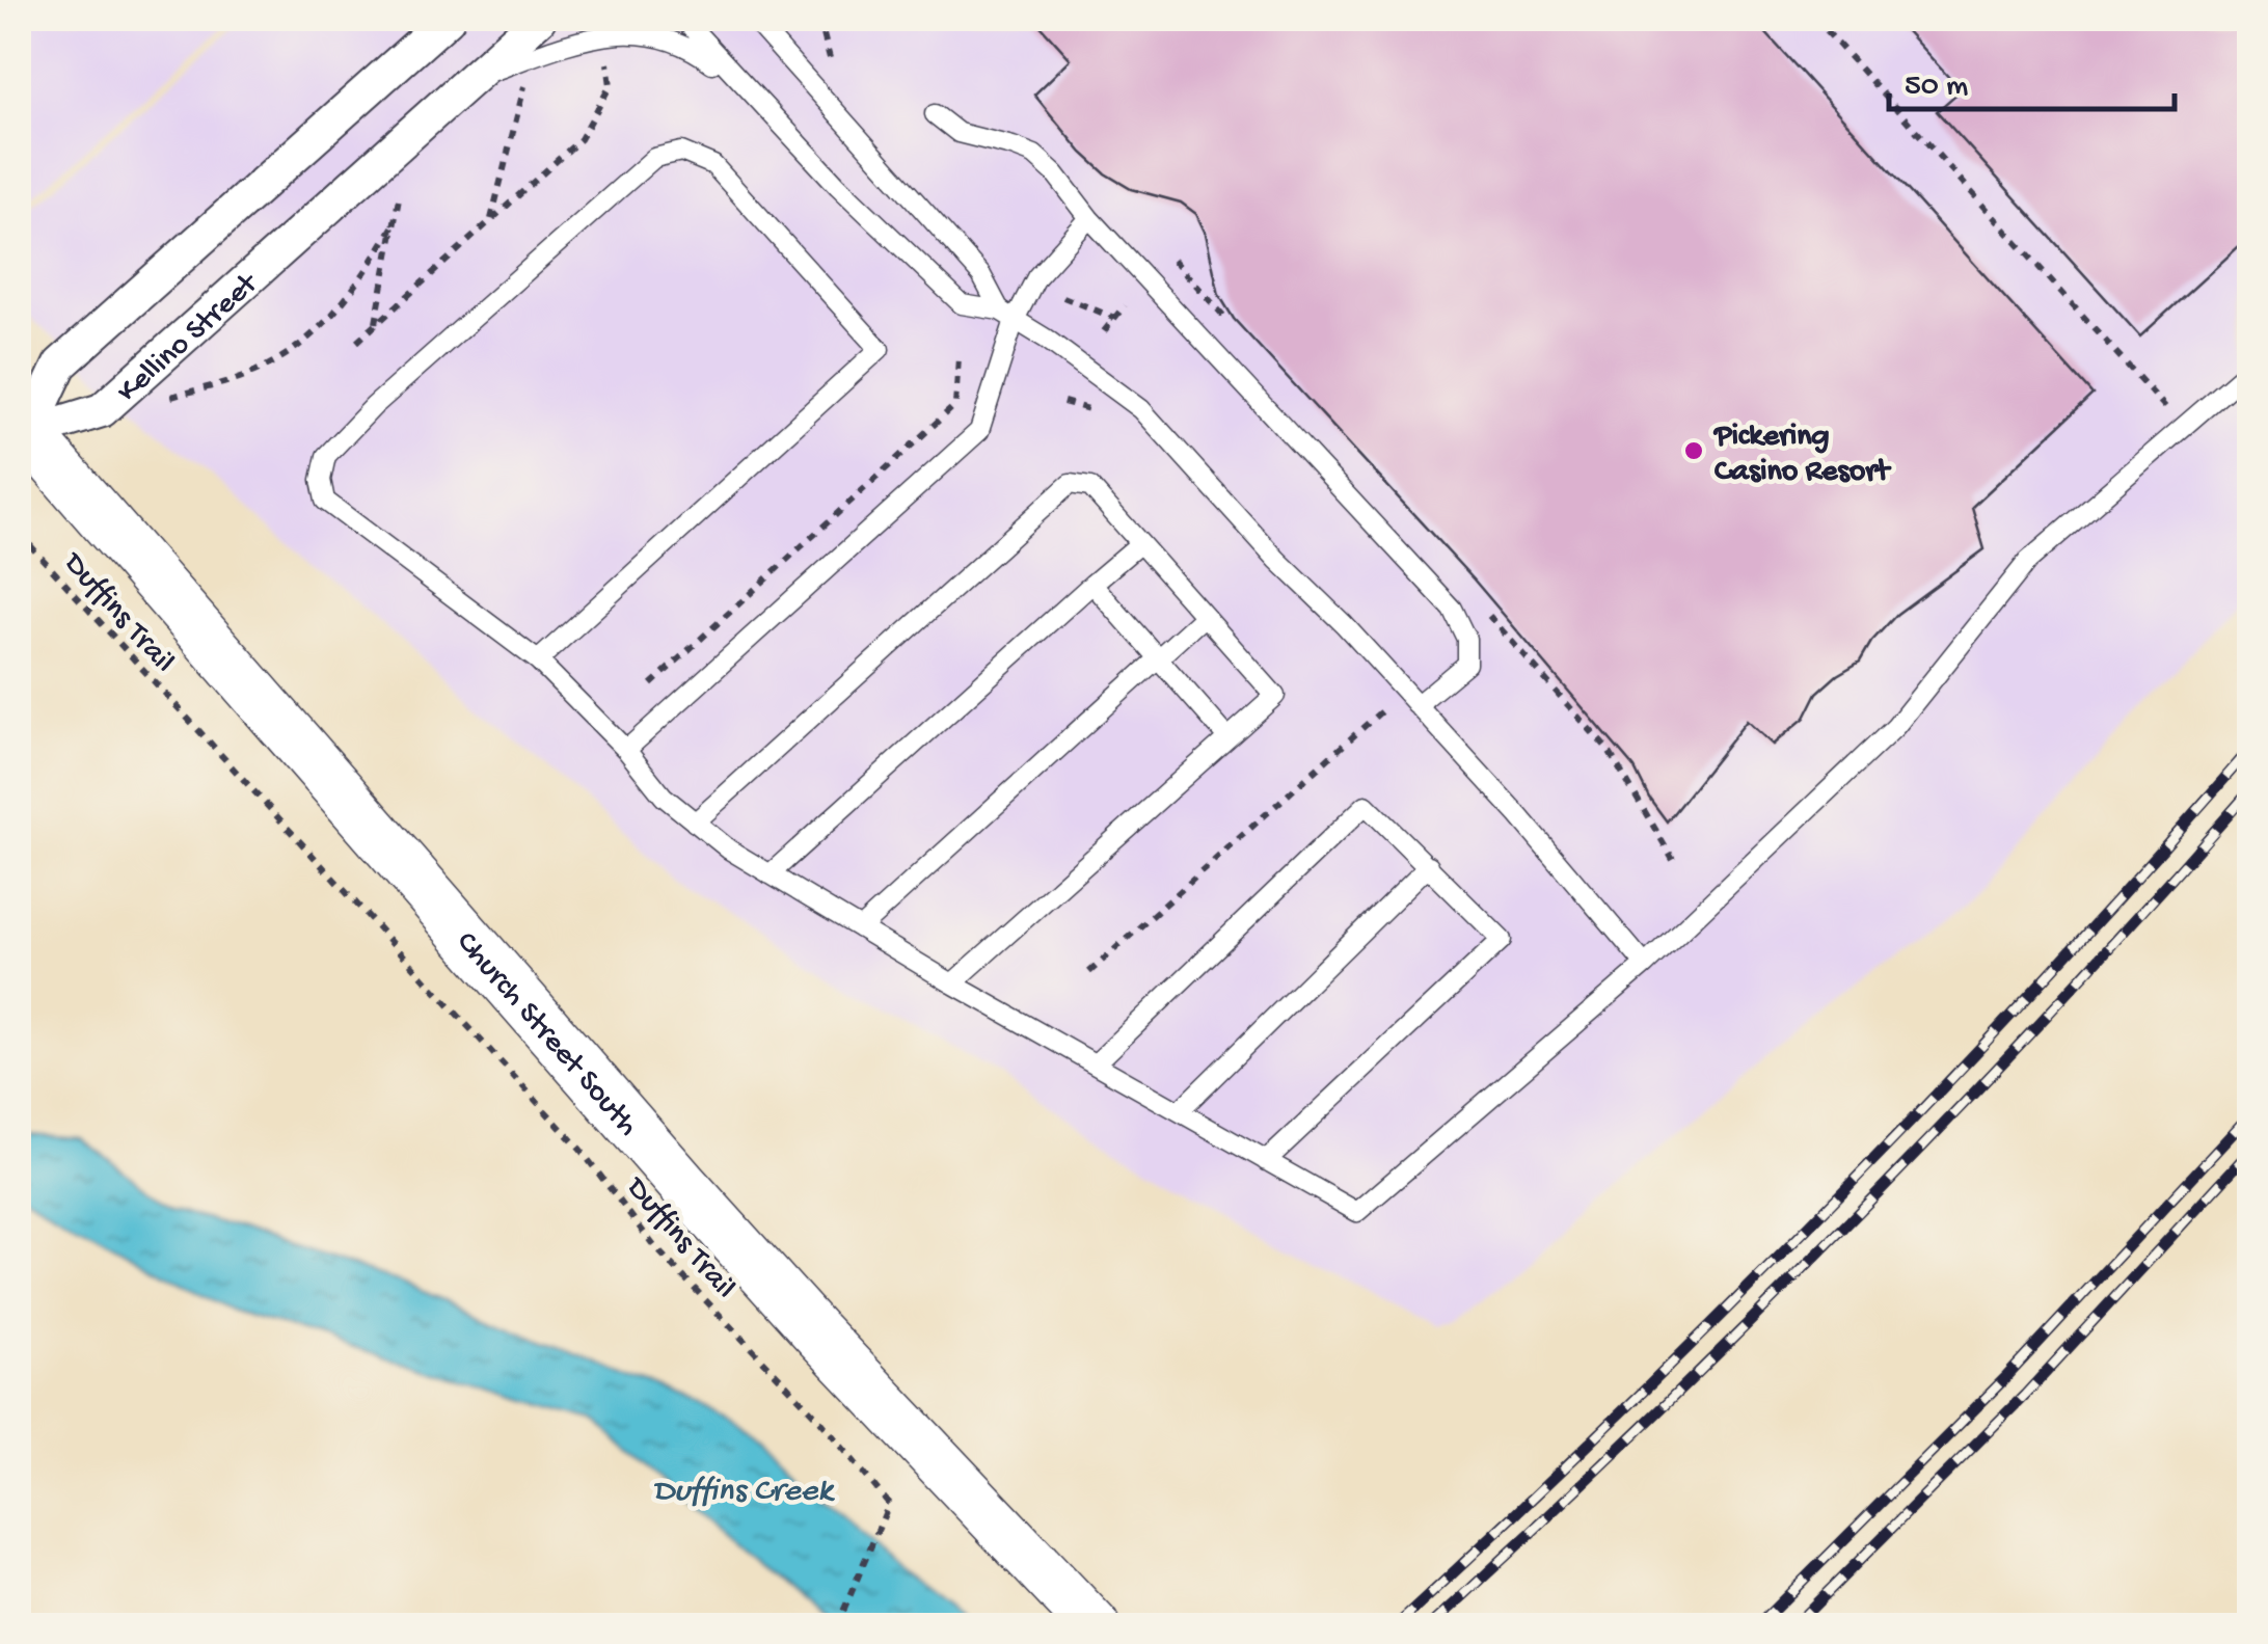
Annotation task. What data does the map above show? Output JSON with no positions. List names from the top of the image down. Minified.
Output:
{"streets":{"main road":["Church Street South"],"street":["Kellino Street"],"path":["Duffins Trail"]},"crossings":[["Kellino Street","Church Street South"]],"water":["Duffins Creek"],"places":["Pickering Casino Resort"],"scale_bar":"50 m"}
